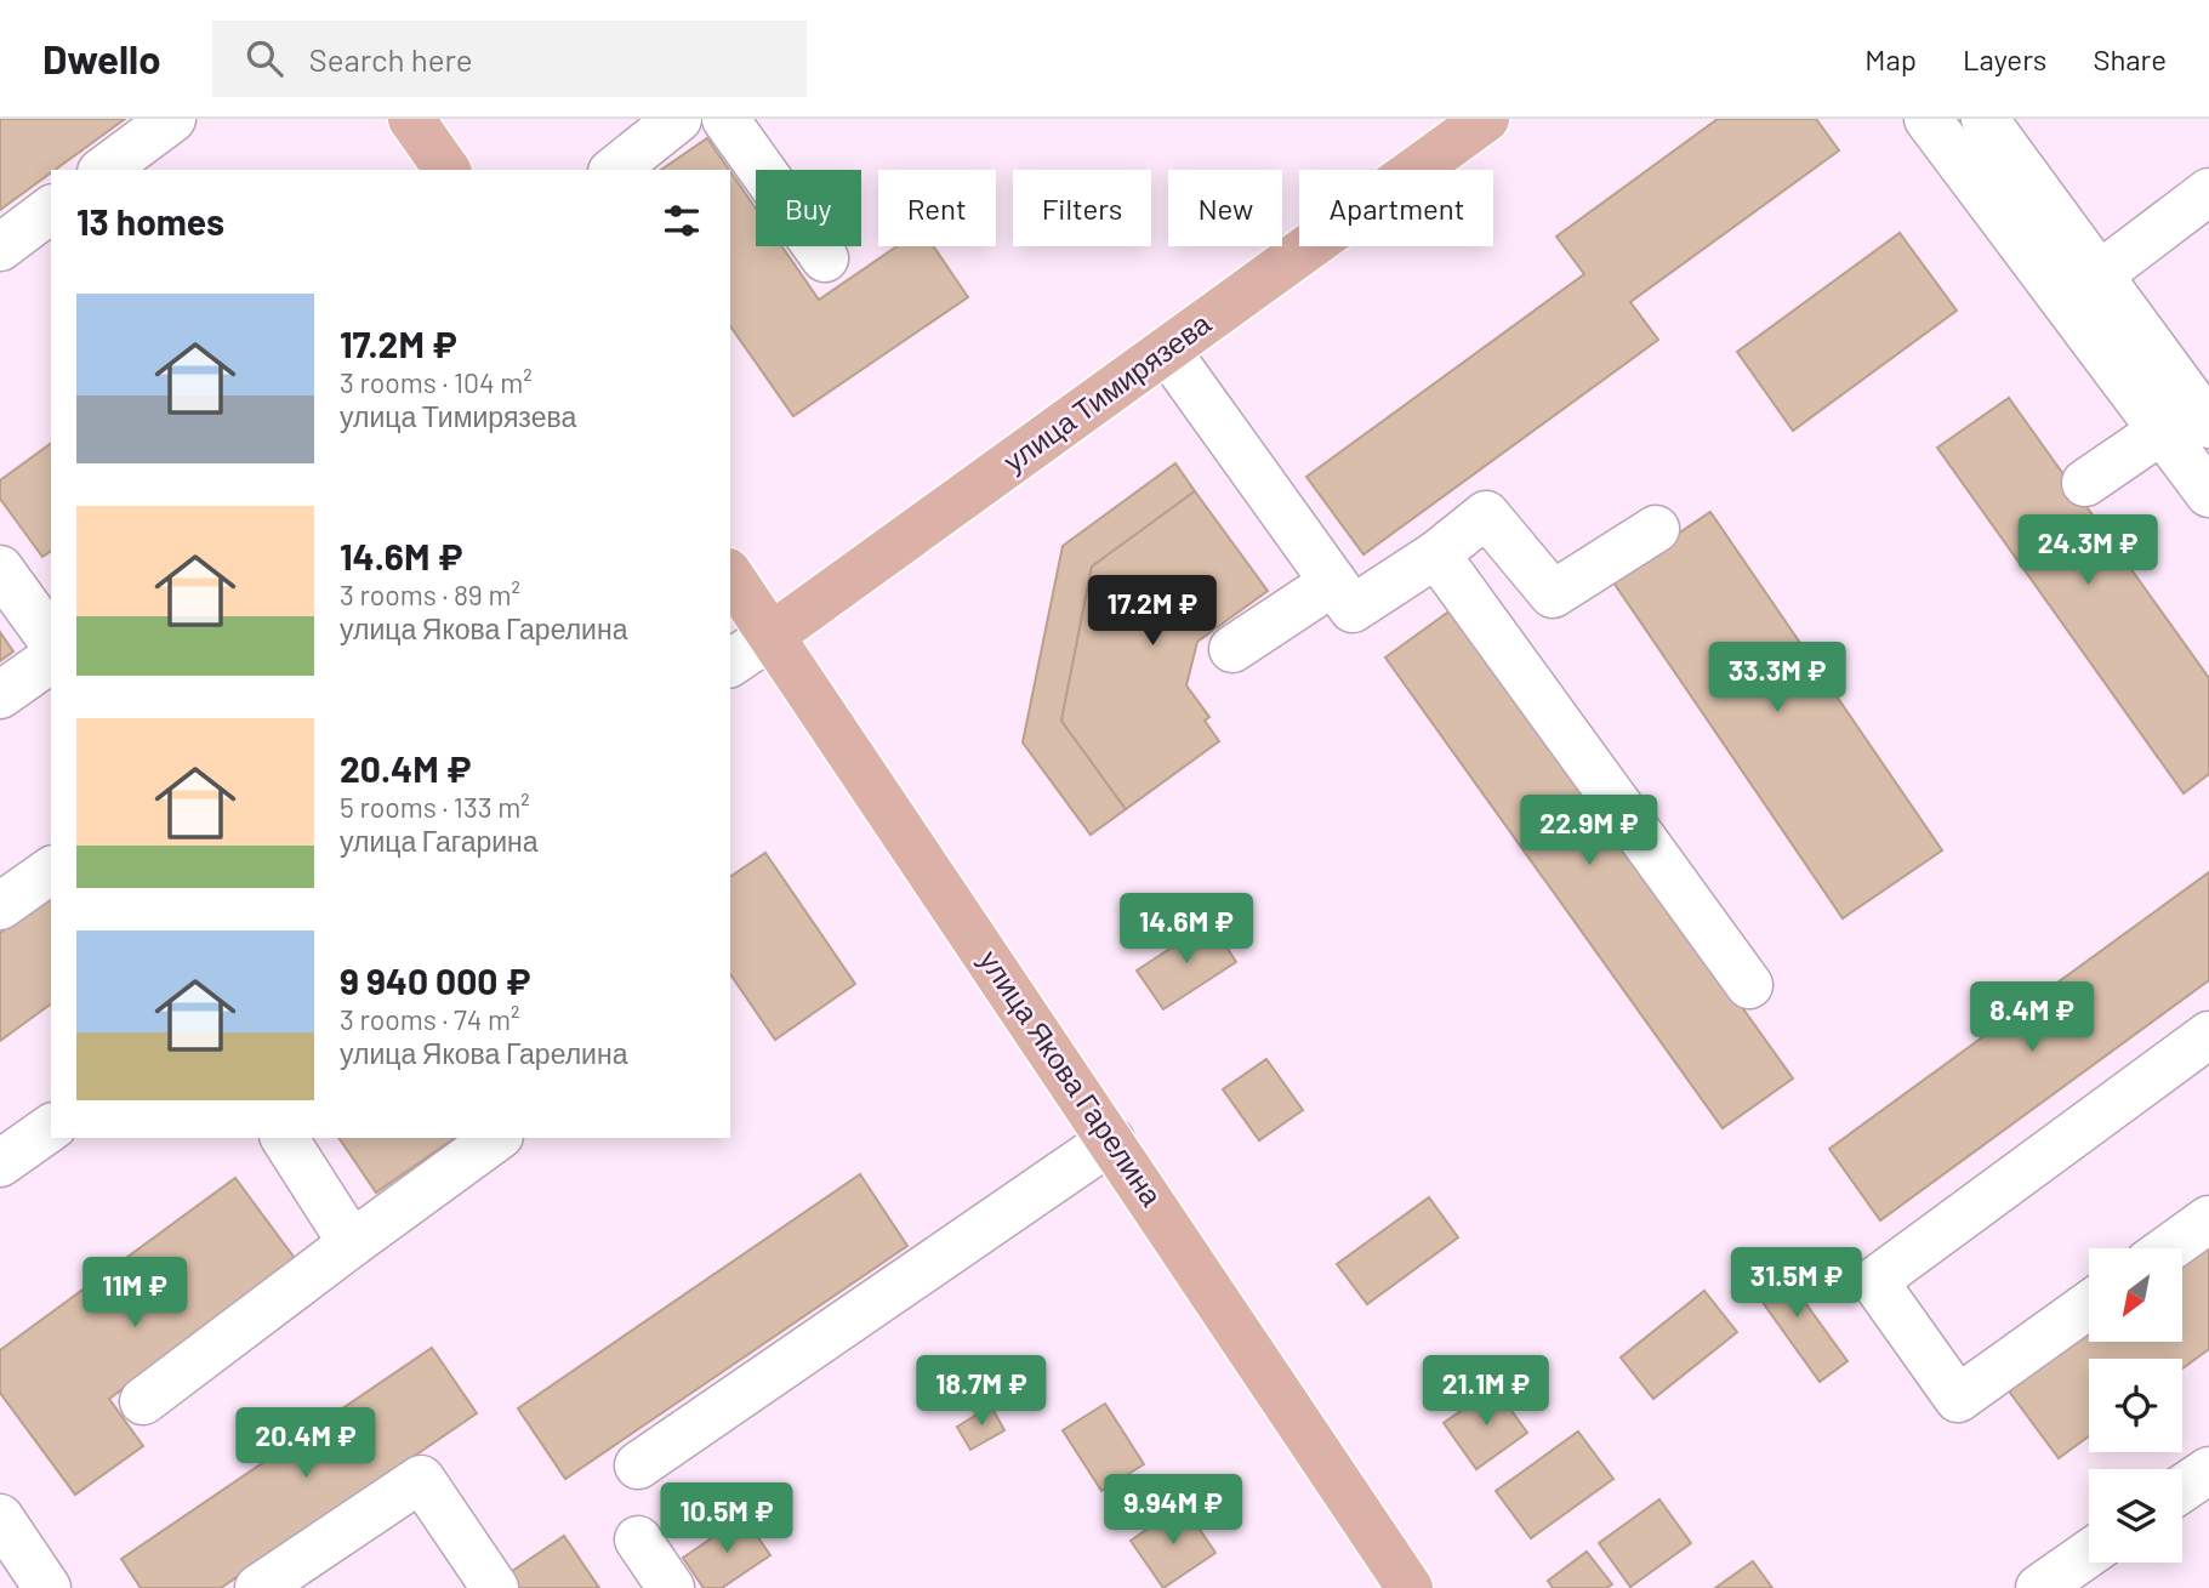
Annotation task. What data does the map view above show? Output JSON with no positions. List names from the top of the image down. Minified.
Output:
{"streets":{"main road":["улица Тимирязева","улица Якова Гарелина"]},"crossings":[["улица Тимирязева","улица Якова Гарелина"]],"north":"bottom left","page":{"header":"Dwello","search":"Search here","nav":["Map","Layers","Share"],"chip":["Buy","Rent","Filters","New","Apartment"],"heading":"13 homes","list":[{"name":"17.2M ₽","note":"3 rooms · 104 m² · улица Тимирязева"},{"name":"14.6M ₽","note":"3 rooms · 89 m² · улица Якова Гарелина"},{"name":"20.4M ₽","note":"5 rooms · 133 m² · улица Гагарина"},{"name":"9 940 000 ₽","note":"3 rooms · 74 m² · улица Якова Гарелина"}],"price":["24.3M ₽","17.2M ₽","33.3M ₽","22.9M ₽","14.6M ₽","8.4M ₽","31.5M ₽","11M ₽","18.7M ₽","21.1M ₽","20.4M ₽","9.94M ₽","10.5M ₽"]}}
